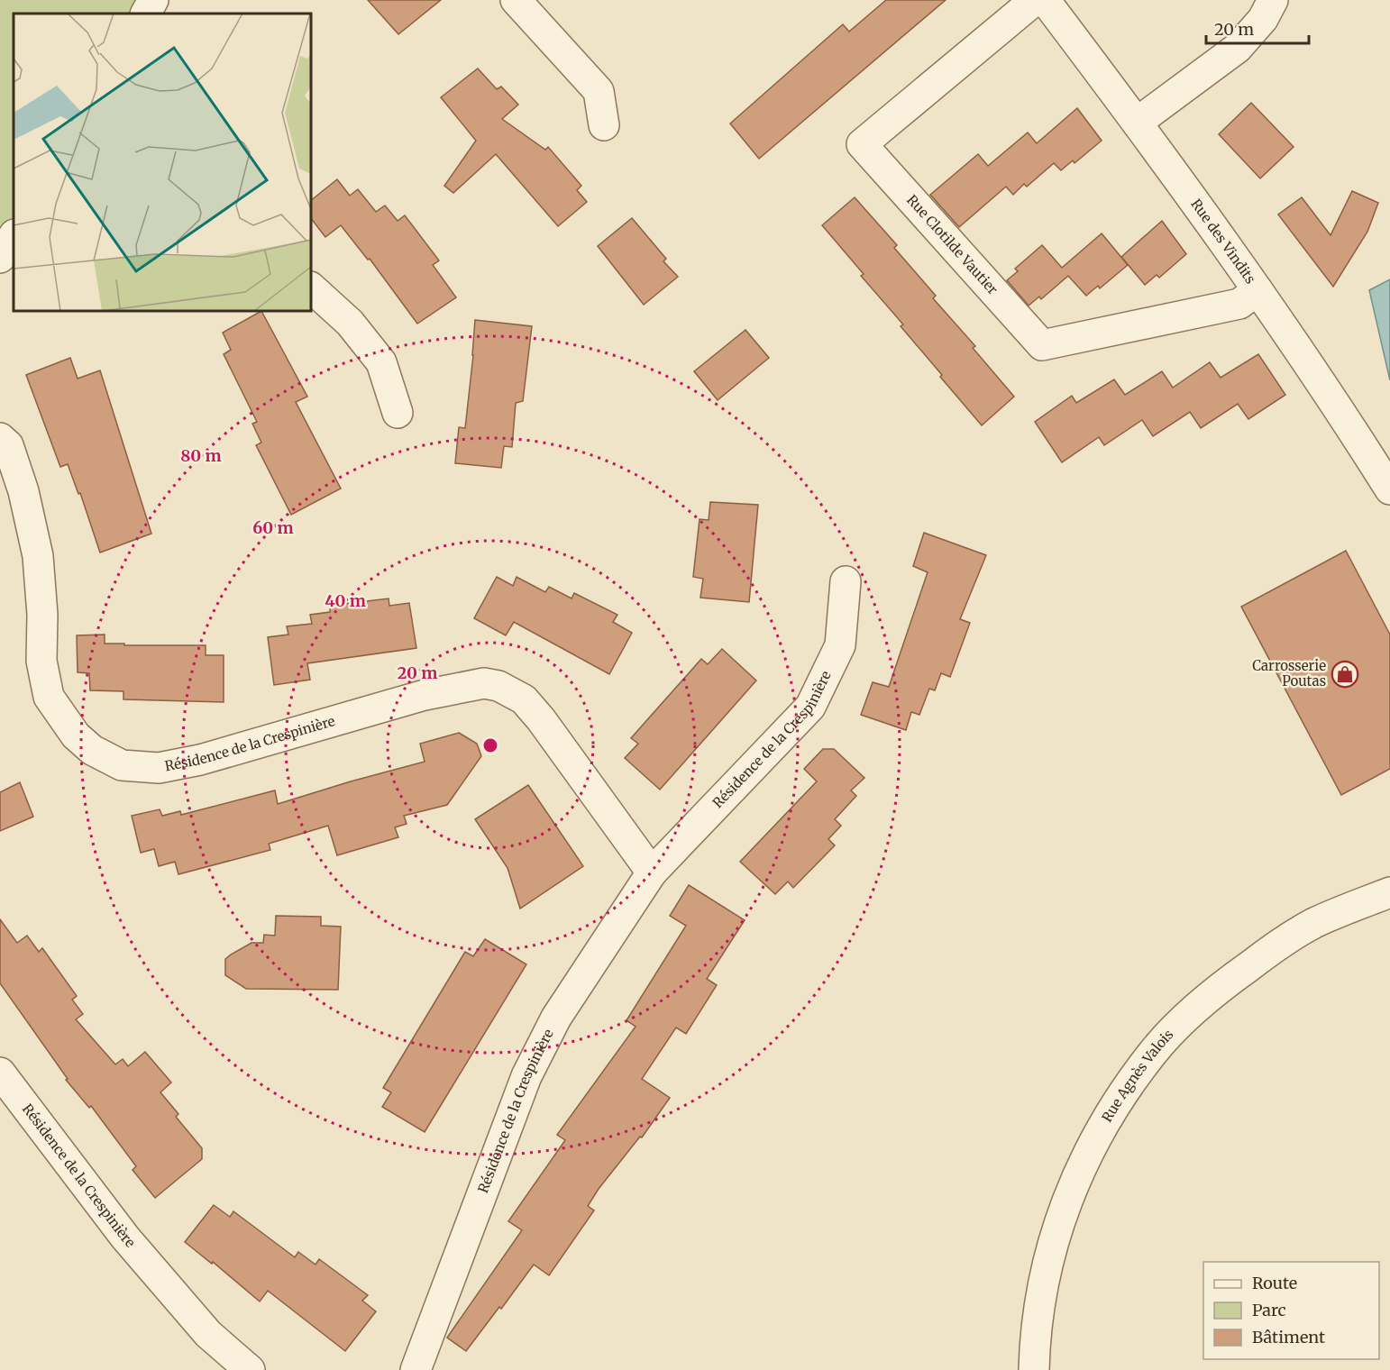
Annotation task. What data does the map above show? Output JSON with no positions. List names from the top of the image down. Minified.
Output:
{"streets":{"street":["Rue des Vindits","Rue Clotilde Vautier","Résidence de la Crespinière","Rue Agnès Valois"]},"crossings":[["Rue des Vindits","Rue Clotilde Vautier"]],"places":{"shop":["Carrosserie Poutas"]},"legend":["Route","Parc","Bâtiment"],"scale_bar":"20 m","rings":["80 m","60 m","40 m","20 m"]}
